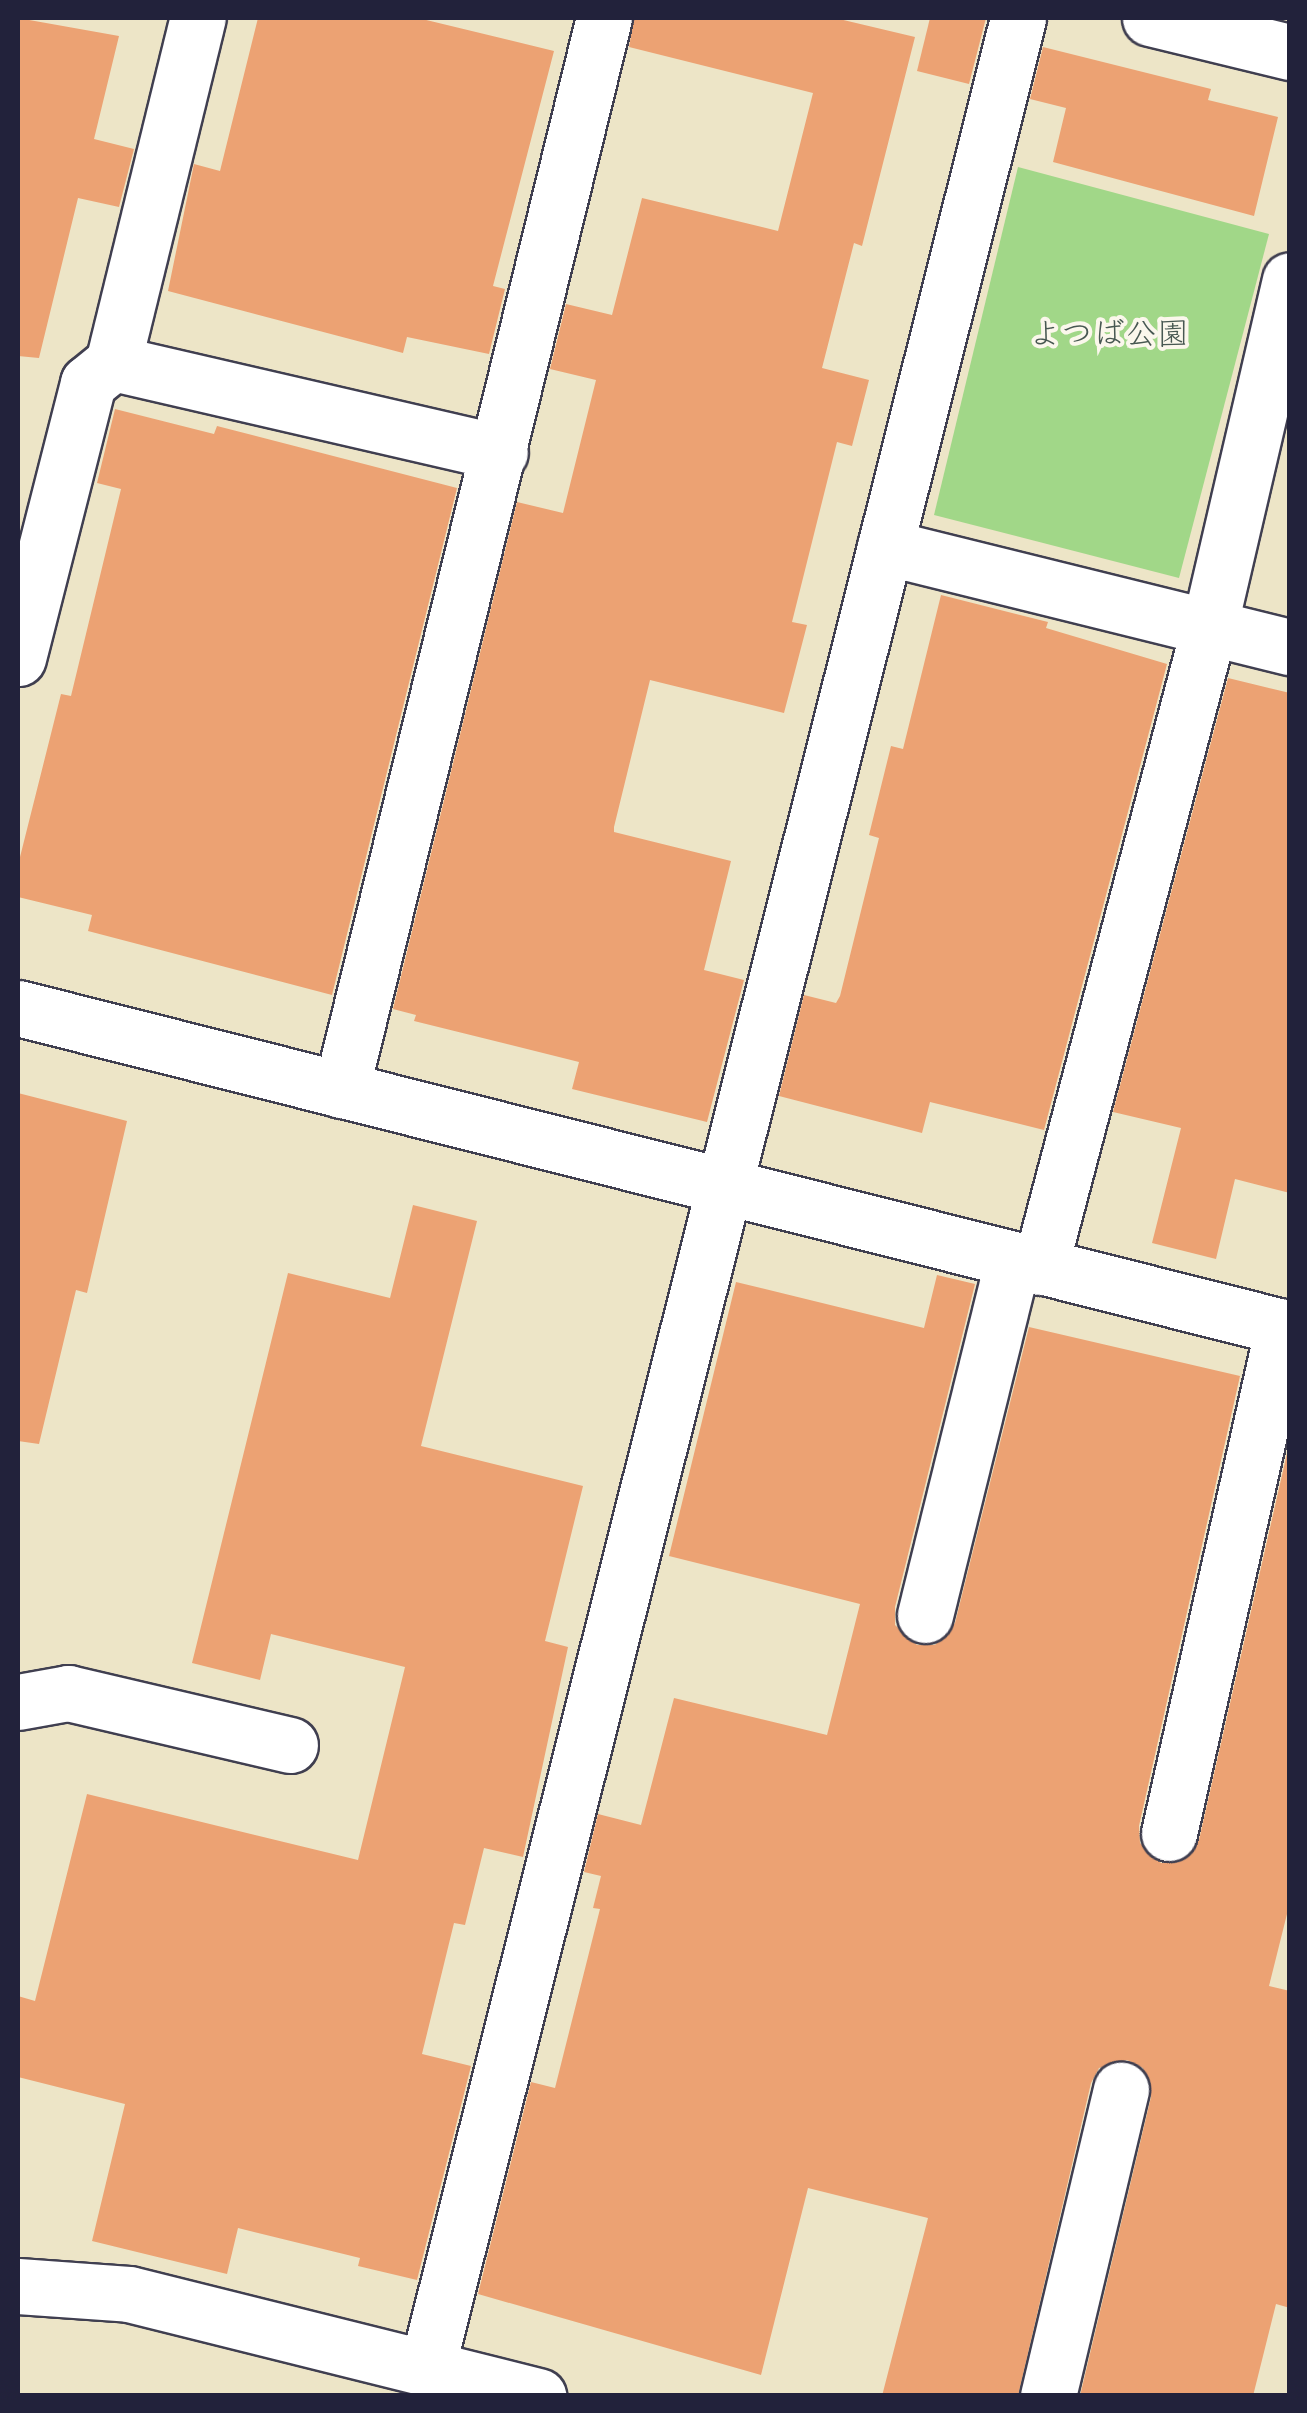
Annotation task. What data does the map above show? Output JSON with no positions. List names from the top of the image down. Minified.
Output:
{"parks":["よつば公園"]}
